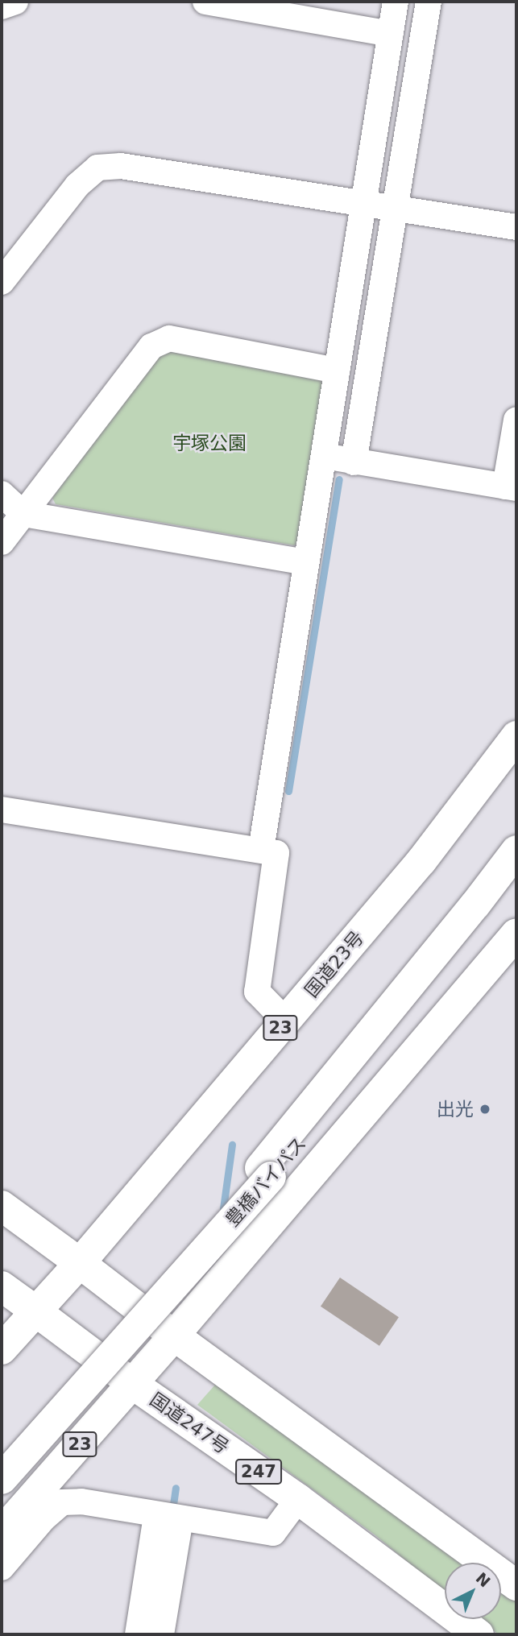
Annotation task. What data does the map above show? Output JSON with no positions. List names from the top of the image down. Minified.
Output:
{"streets":{"main road":["国道23号","23","豊橋バイパス","国道247号","247"]},"crossings":[["国道23号","23"],["国道23号","国道247号"],["23","国道247号"]],"parks":["宇塚公園"],"places":["出光"],"north":"top right"}
